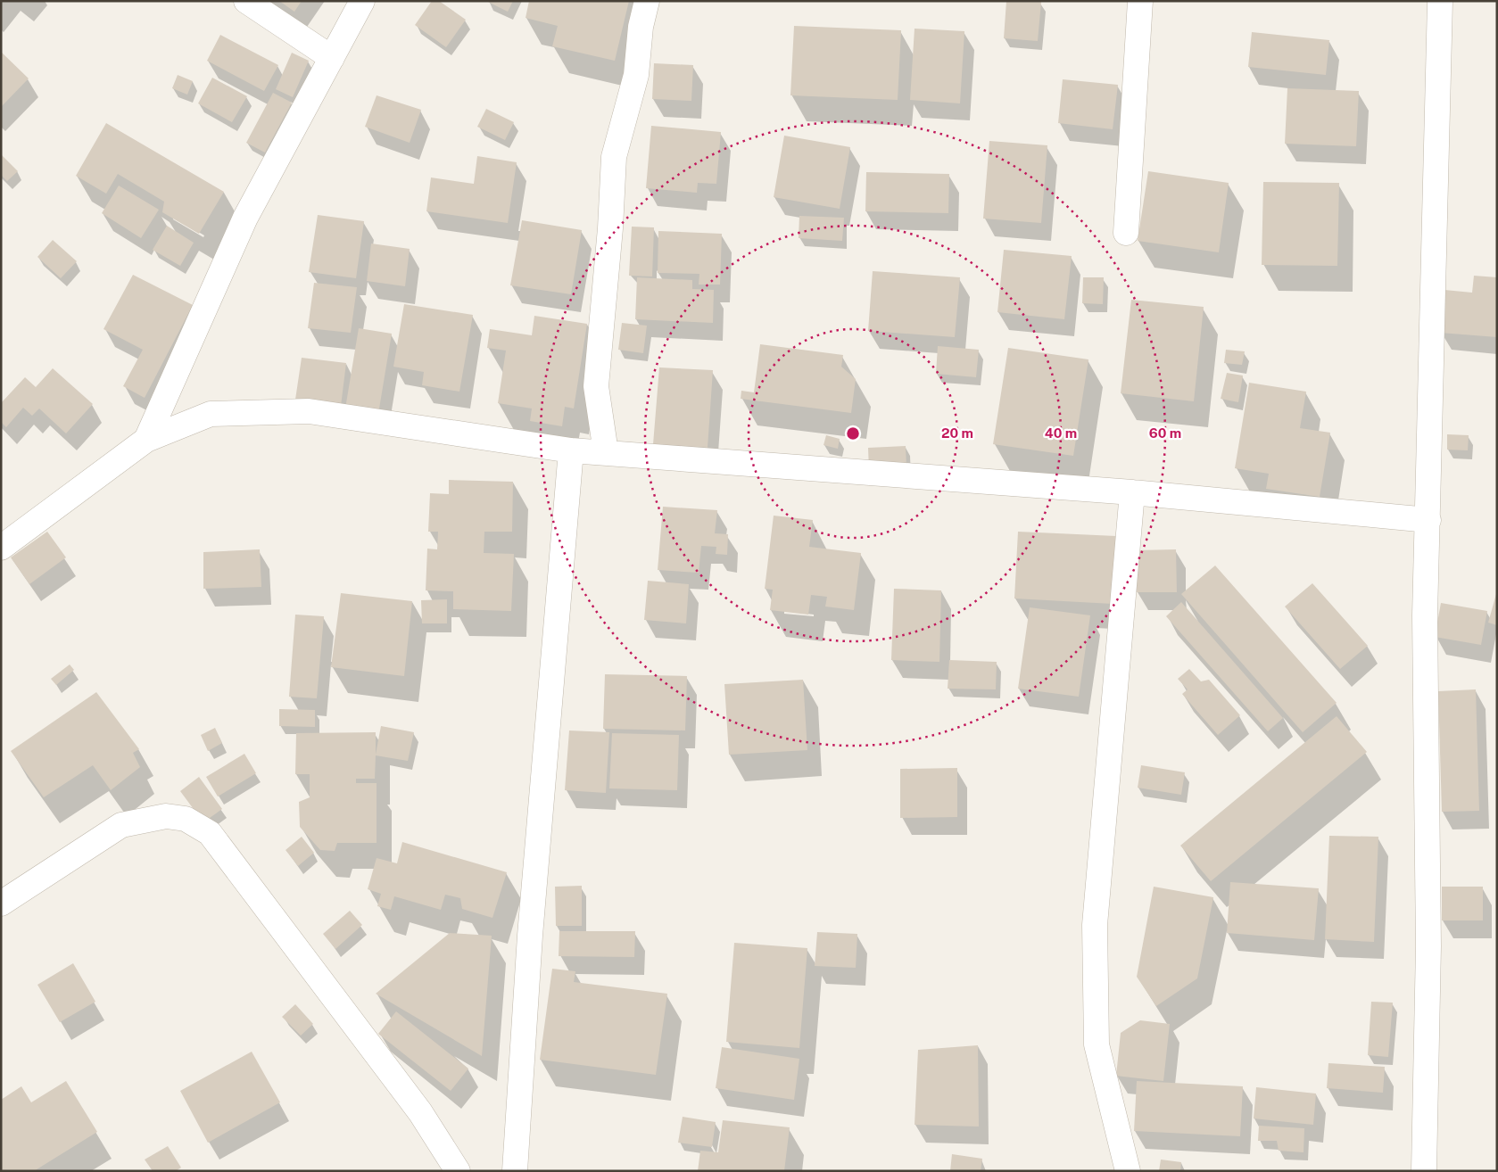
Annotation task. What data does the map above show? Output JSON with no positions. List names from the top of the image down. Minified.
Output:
{"rings":["20 m","40 m","60 m"]}
